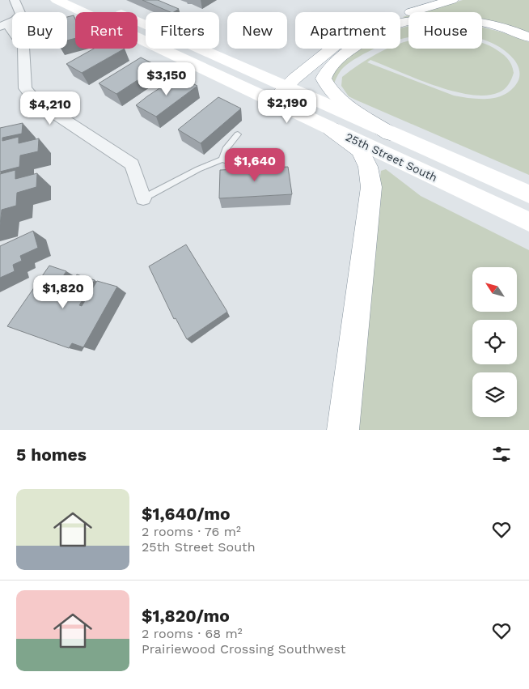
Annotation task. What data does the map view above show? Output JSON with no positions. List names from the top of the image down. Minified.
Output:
{"streets":{"main road":["25th Street South"]},"north":"top left","page":{"chip":["Buy","Rent","Filters","New","Apartment","House"],"price":["$3,150","$2,190","$4,210","$1,640","$1,820"],"heading":"5 homes","list":[{"name":"$1,640/mo","note":"2 rooms · 76 m² · 25th Street South"},{"name":"$1,820/mo","note":"2 rooms · 68 m² · Prairiewood Crossing Southwest"}]}}
